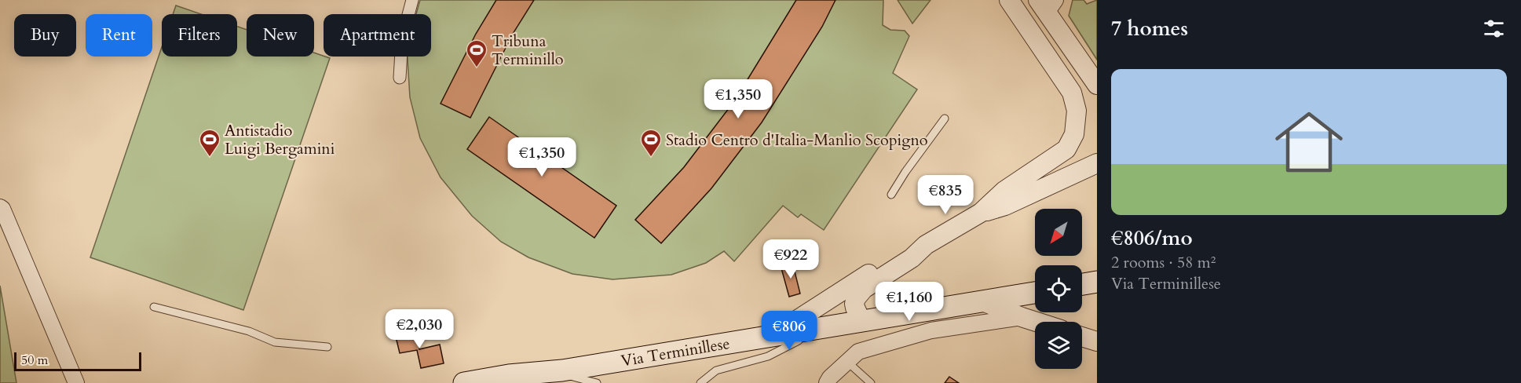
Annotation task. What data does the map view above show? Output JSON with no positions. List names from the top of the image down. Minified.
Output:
{"streets":{"main road":["Via Terminillese"]},"places":{"sports":["Tribuna Terminillo","Antistadio Luigi Bergamini","Stadio Centro d'Italia-Manlio Scopigno"]},"scale_bar":"50 m","north":"bottom left","page":{"heading":"7 homes","chip":["Buy","Rent","Filters","New","Apartment"],"list":[{"name":"€806/mo","note":"2 rooms · 58 m² · Via Terminillese"}],"price":["€1,350","€1,350","€835","€922","€1,160","€2,030","€806"],"scale":"50 m"}}
